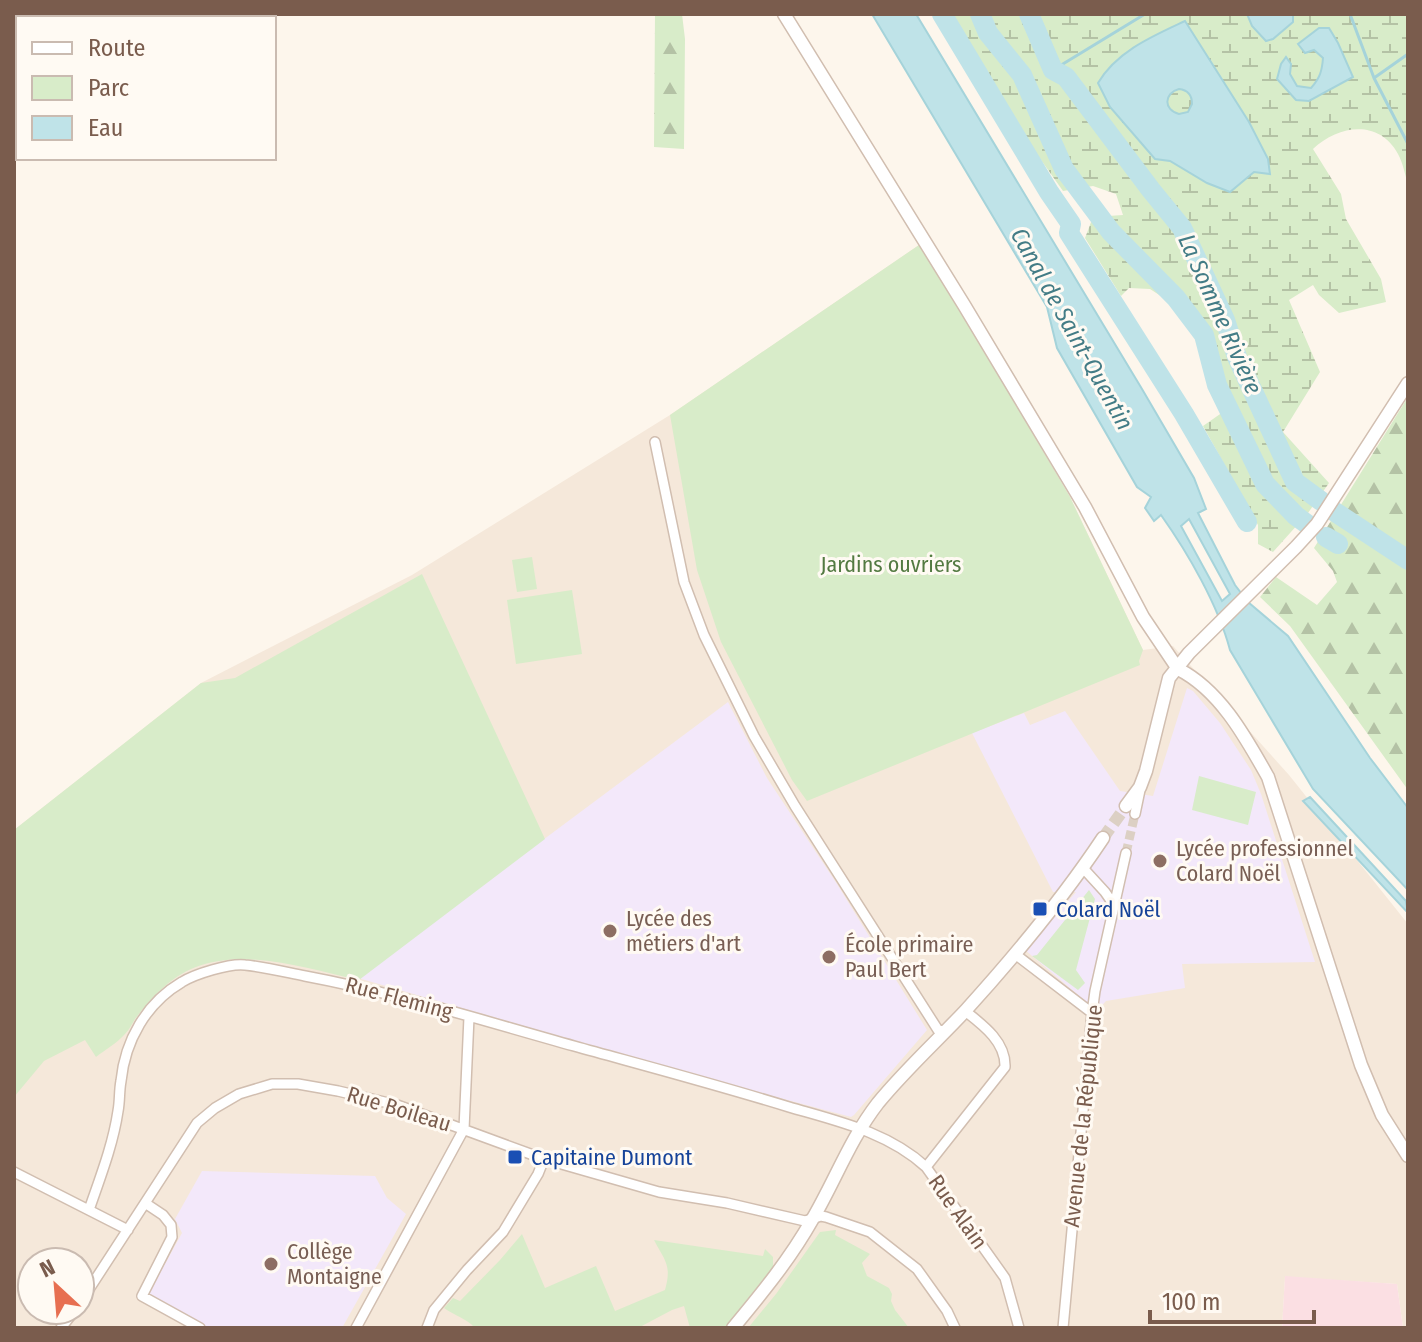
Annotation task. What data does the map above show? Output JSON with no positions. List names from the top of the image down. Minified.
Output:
{"streets":{"street":["Rue Fleming","Rue Boileau","Avenue de la République","Rue Alain"]},"crossings":[["Rue Fleming","Rue Alain"]],"water":["La Somme Rivière","Canal de Saint-Quentin"],"parks":["Jardins ouvriers"],"places":{"other":["Lycée professionnel Colard Noël","Lycée des métiers d'art","École primaire Paul Bert","Collège Montaigne"],"transit":["Colard Noël","Capitaine Dumont"]},"legend":["Route","Parc","Eau"],"scale_bar":"100 m","north":"top left"}
